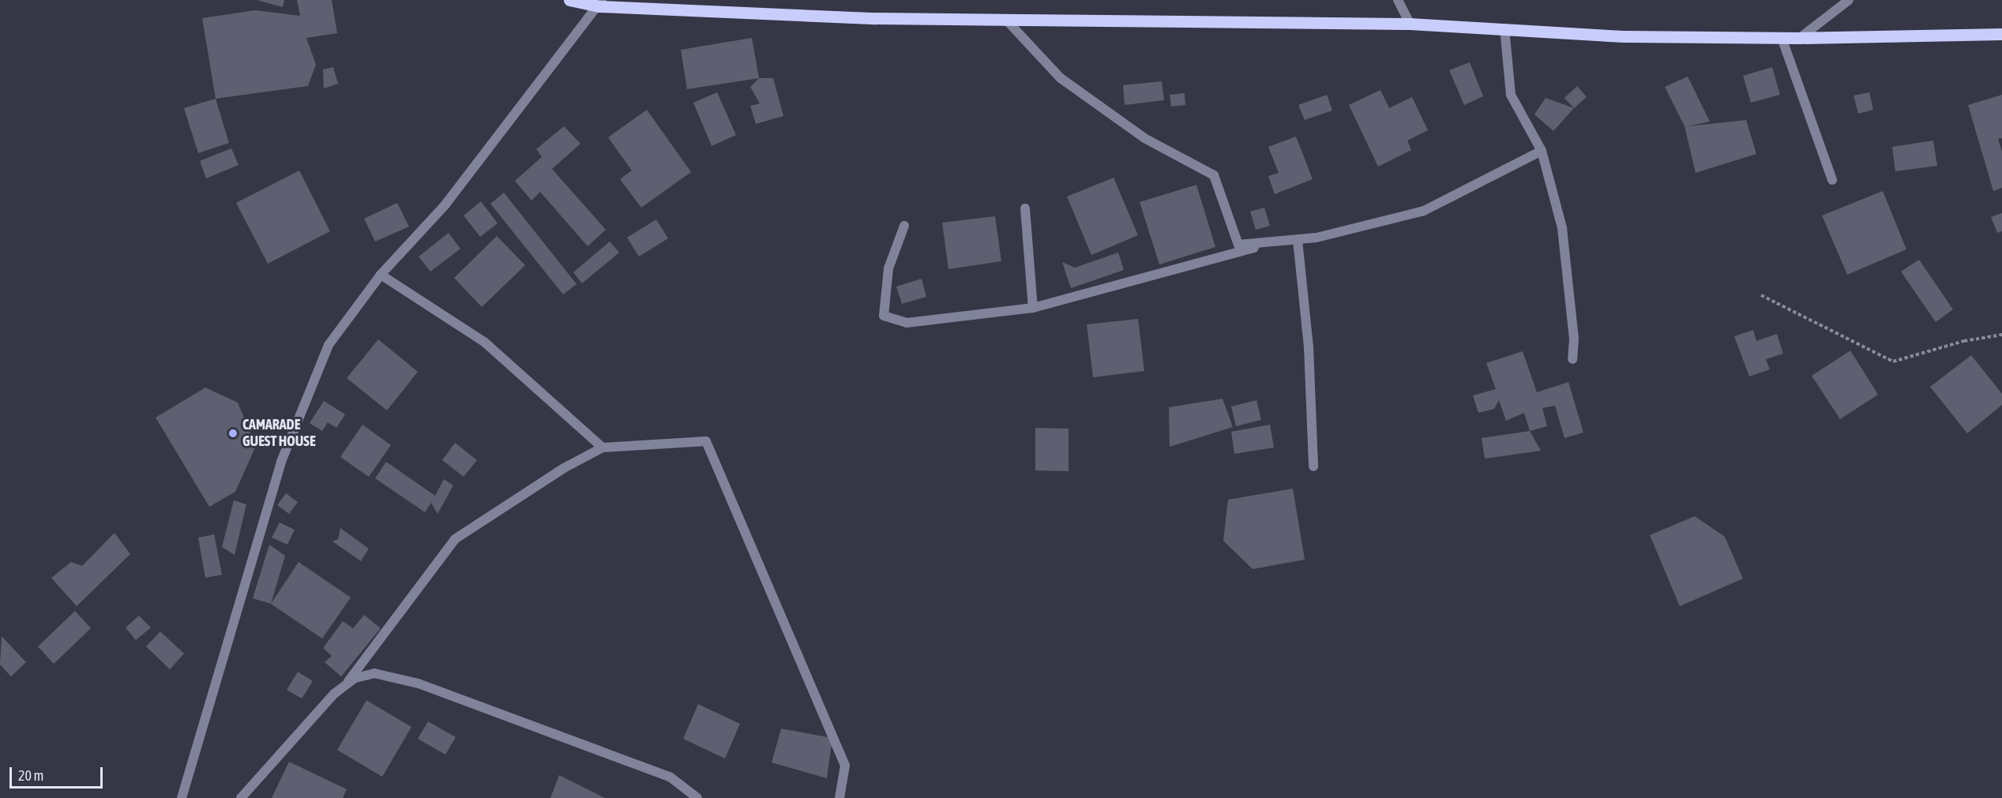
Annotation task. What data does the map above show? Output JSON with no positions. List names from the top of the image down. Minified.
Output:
{"places":["CAMARADE GUEST HOUSE"],"scale_bar":"20 m"}
